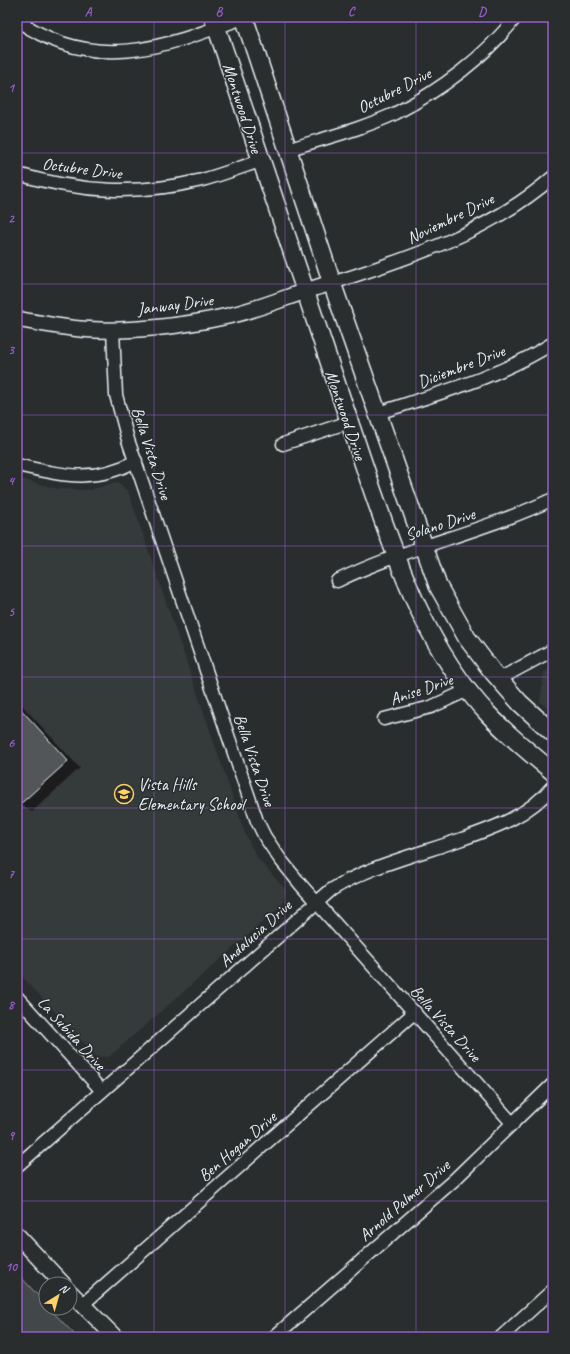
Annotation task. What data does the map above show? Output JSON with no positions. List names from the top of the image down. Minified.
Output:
{"streets":{"main road":["Montwood Drive"],"street":["Octubre Drive","Noviembre Drive","Janway Drive","Diciembre Drive","Bella Vista Drive","Solano Drive","Anise Drive","Andalucia Drive","La Subida Drive","Ben Hogan Drive","Arnold Palmer Drive"]},"crossings":[["Octubre Drive","Montwood Drive"],["Montwood Drive","Noviembre Drive"],["Montwood Drive","Janway Drive"],["Montwood Drive","Diciembre Drive"],["Montwood Drive","Solano Drive"],["Montwood Drive","Anise Drive"],["Noviembre Drive","Janway Drive"],["Janway Drive","Bella Vista Drive"],["Bella Vista Drive","Andalucia Drive"],["Bella Vista Drive","Ben Hogan Drive"],["Bella Vista Drive","Arnold Palmer Drive"],["Andalucia Drive","La Subida Drive"]],"places":{"school or university":["Vista Hills Elementary School"]},"north":"top right","grid":{"columns":["A","B","C","D"],"rows":["1","2","3","4","5","6","7","8","9","10"]}}
